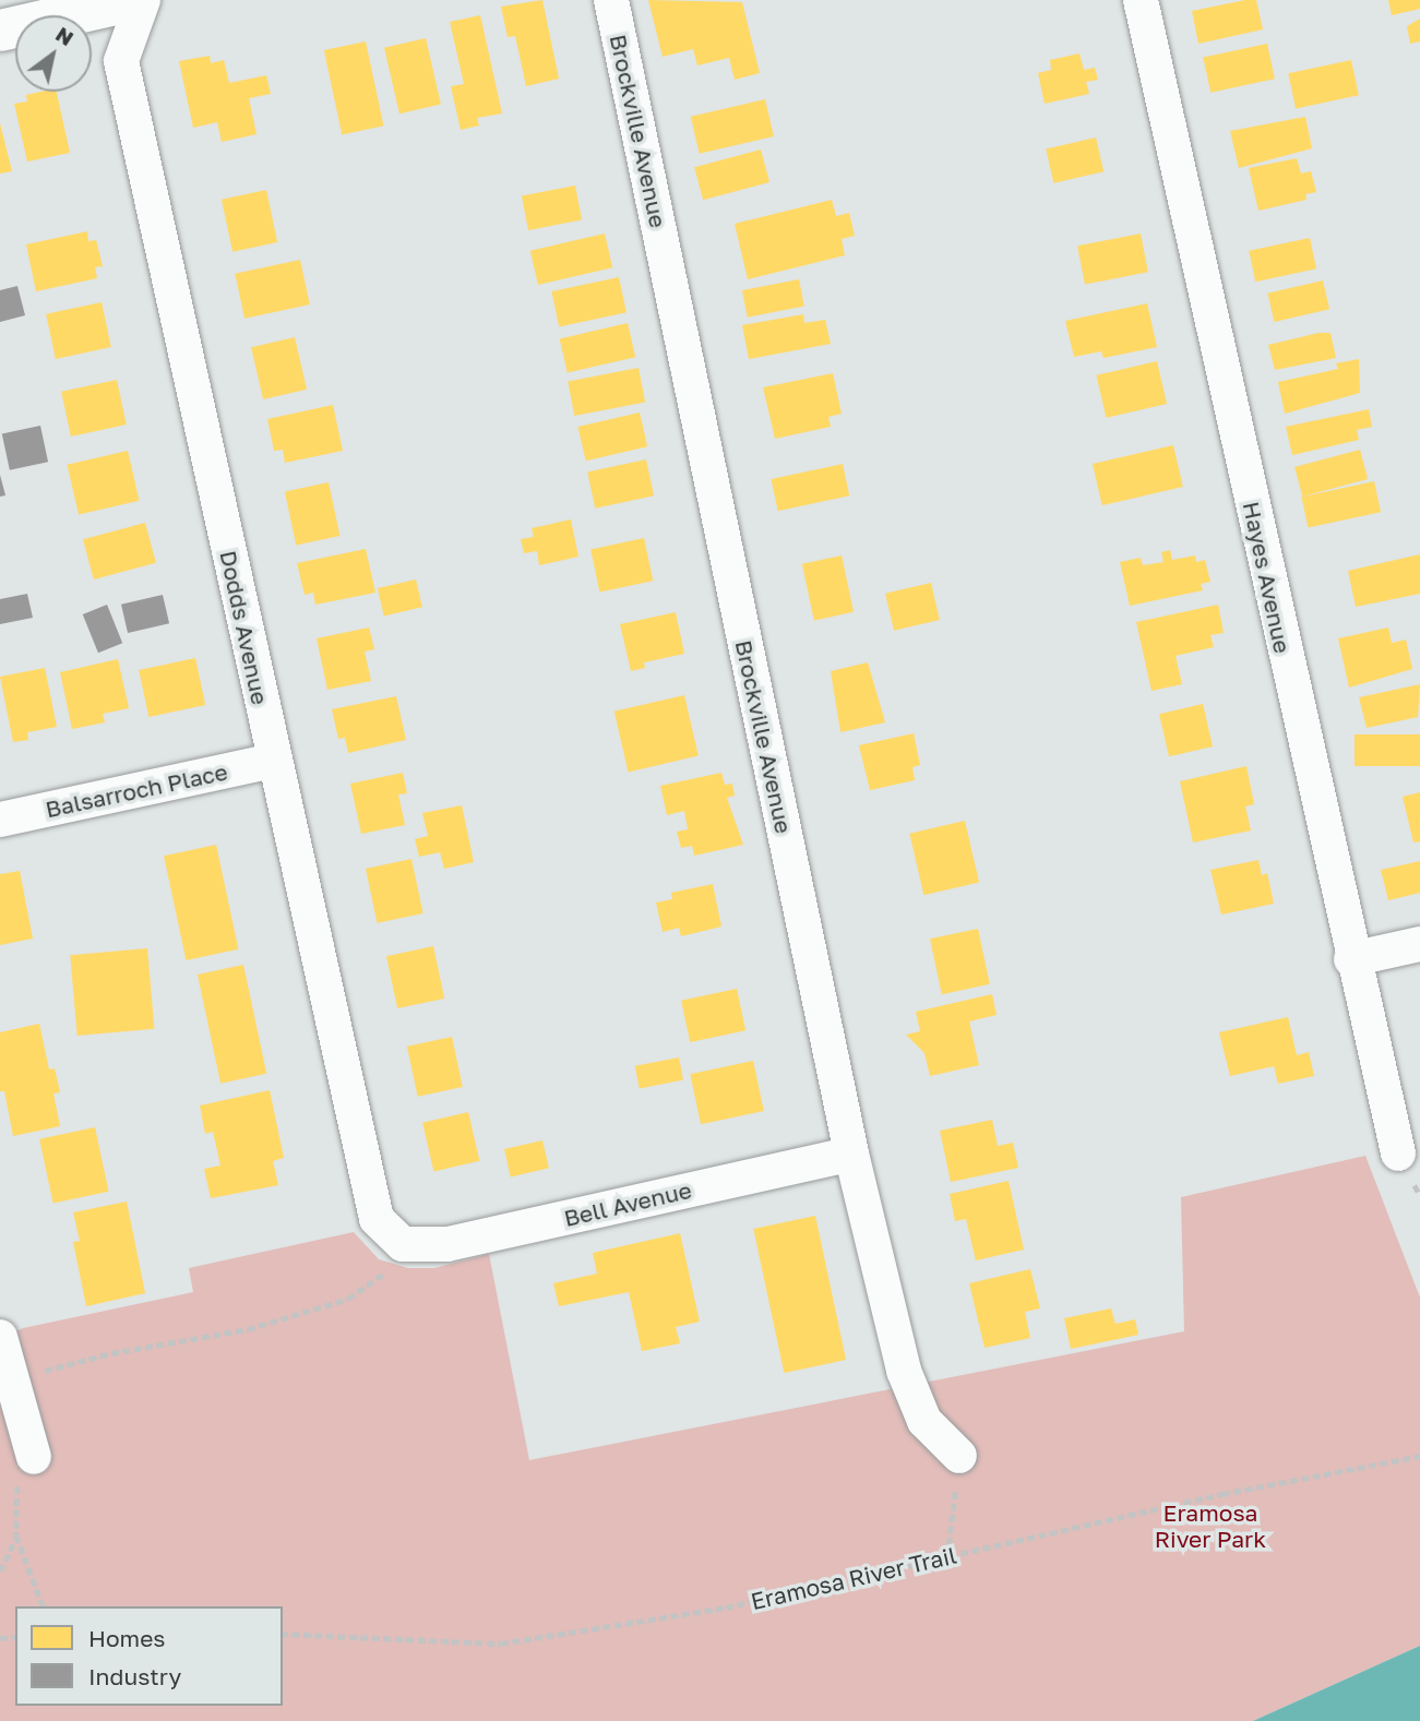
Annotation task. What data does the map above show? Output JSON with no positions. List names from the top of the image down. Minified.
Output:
{"streets":{"street":["Brockville Avenue","Hayes Avenue","Dodds Avenue","Balsarroch Place","Bell Avenue"],"path":["Eramosa River Trail"]},"crossings":[["Brockville Avenue","Bell Avenue"],["Dodds Avenue","Balsarroch Place"],["Dodds Avenue","Bell Avenue"]],"parks":["Eramosa River Park"],"legend":["Homes","Industry"],"north":"top right"}
